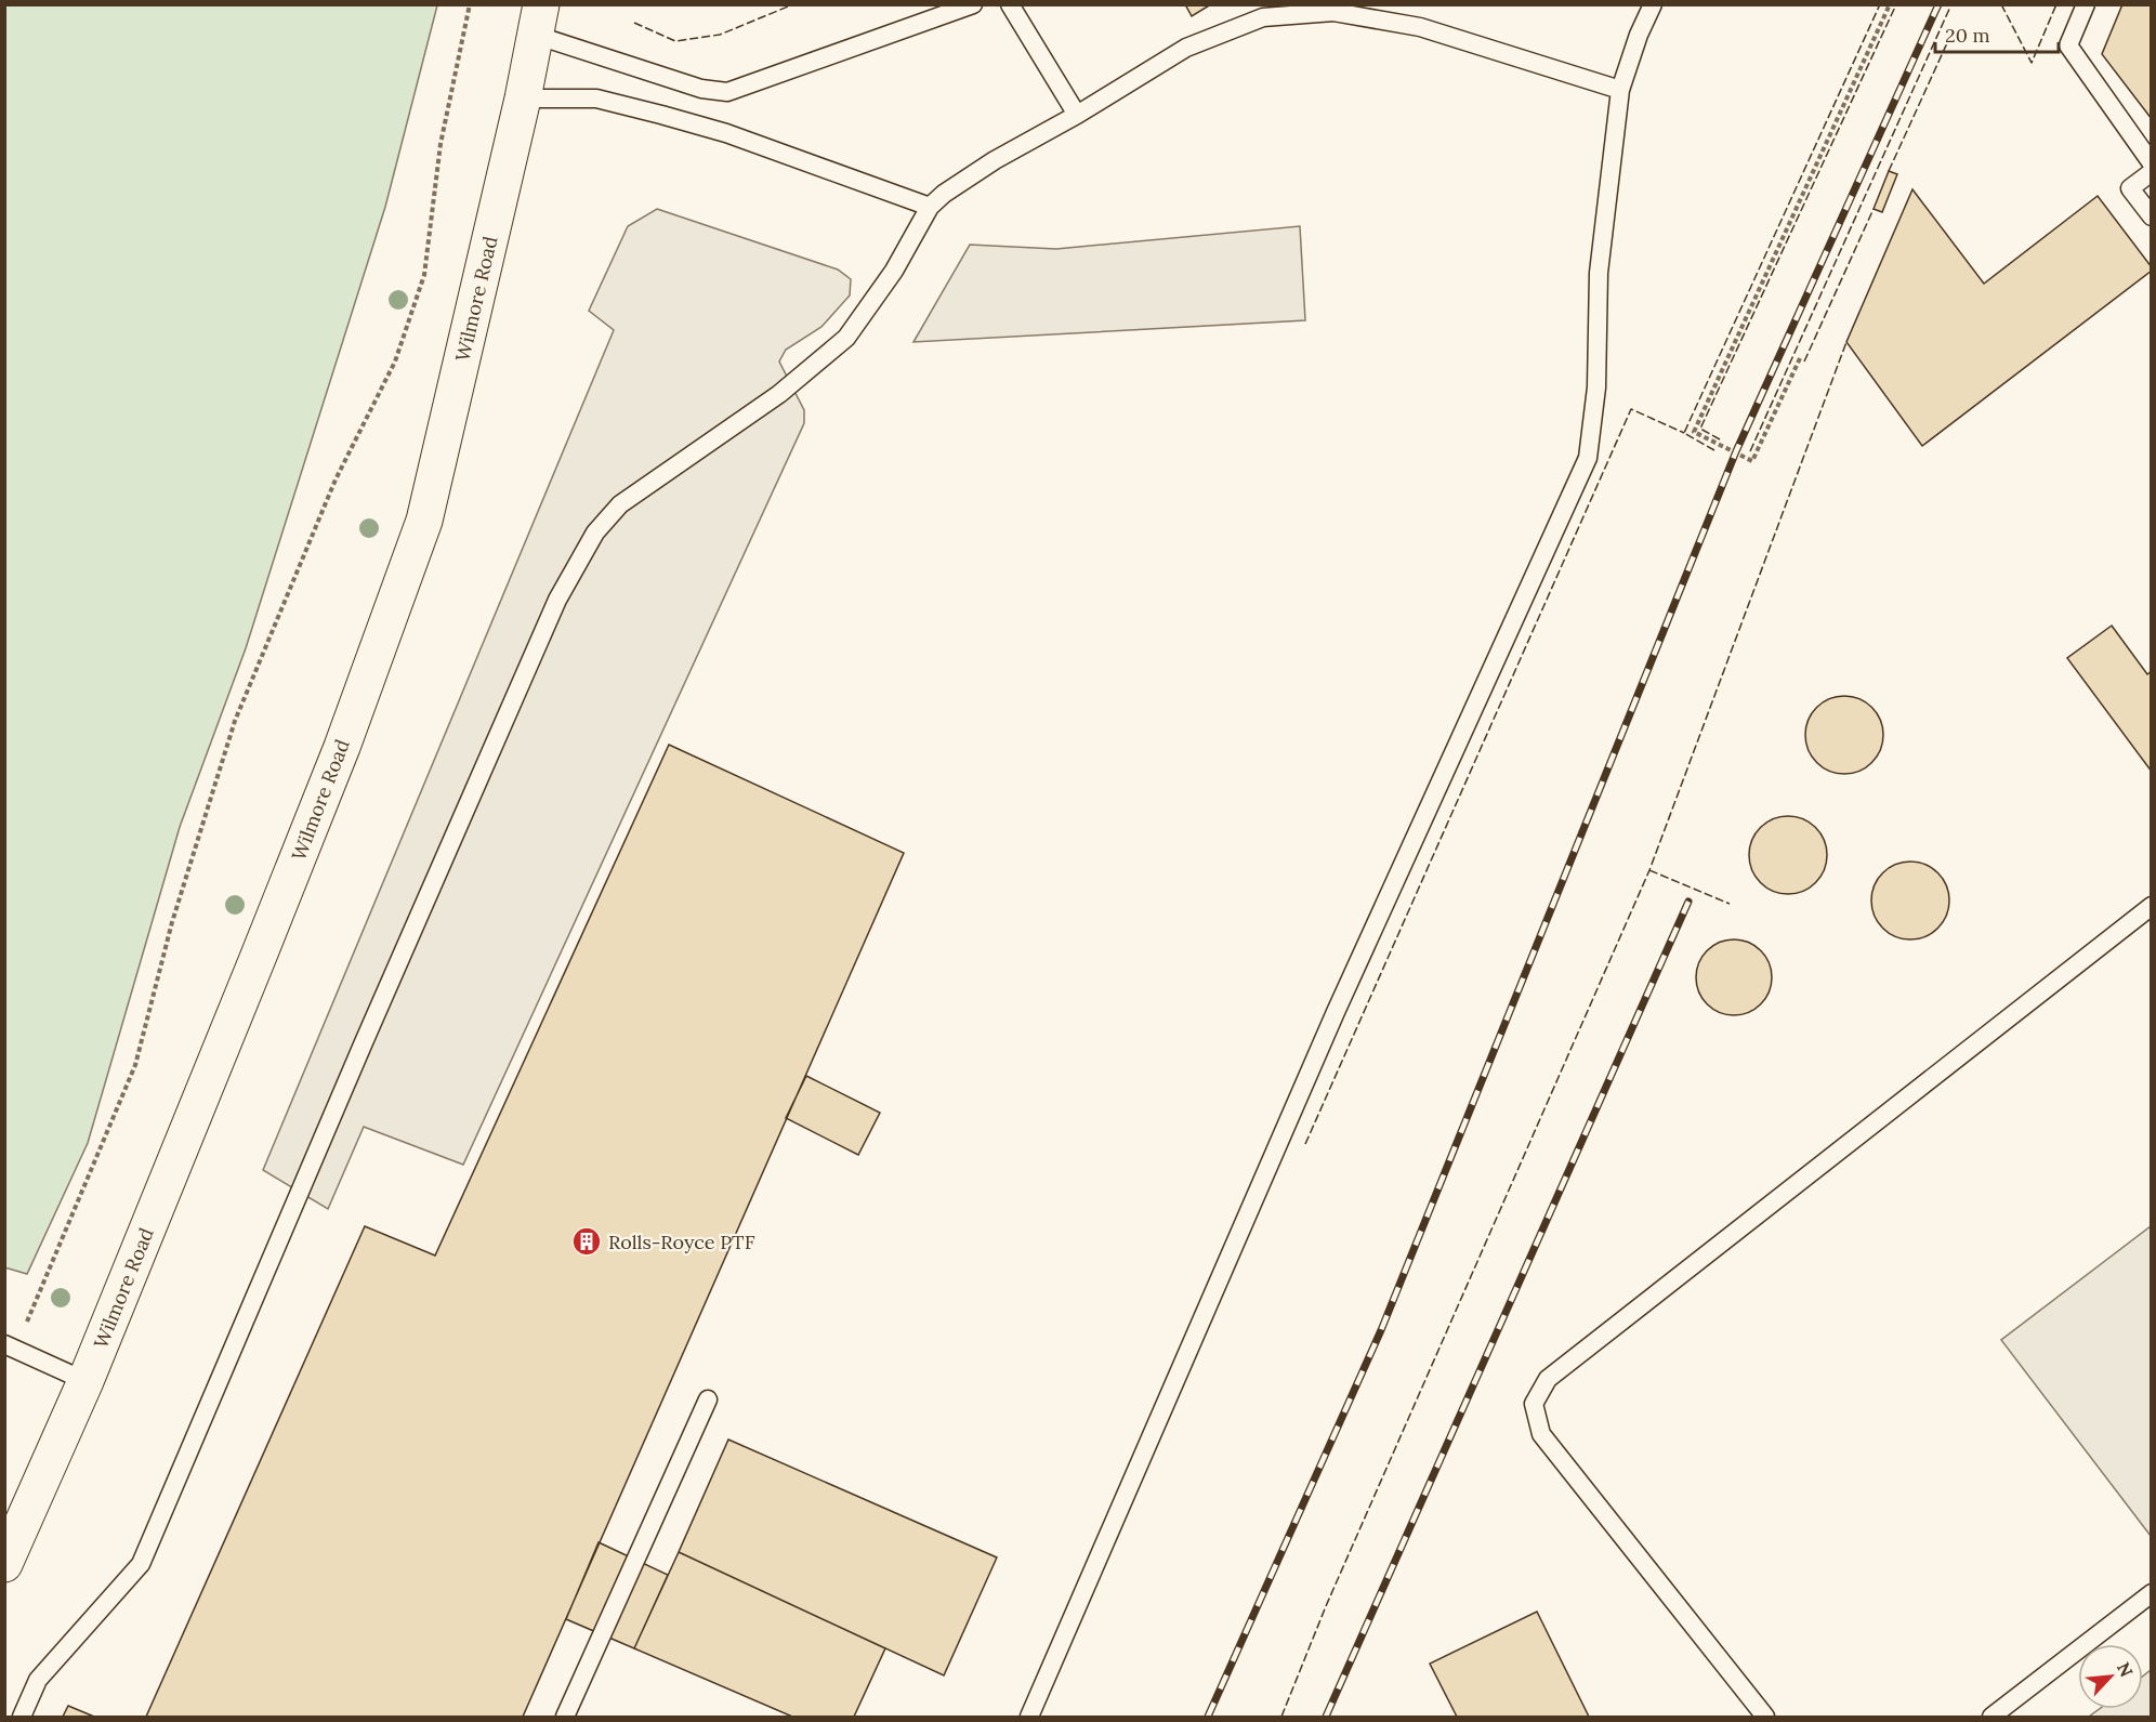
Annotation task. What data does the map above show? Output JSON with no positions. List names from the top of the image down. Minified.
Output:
{"streets":{"street":["Wilmore Road"]},"places":{"building":["Rolls-Royce PTF"]},"scale_bar":"20 m","north":"top right"}
